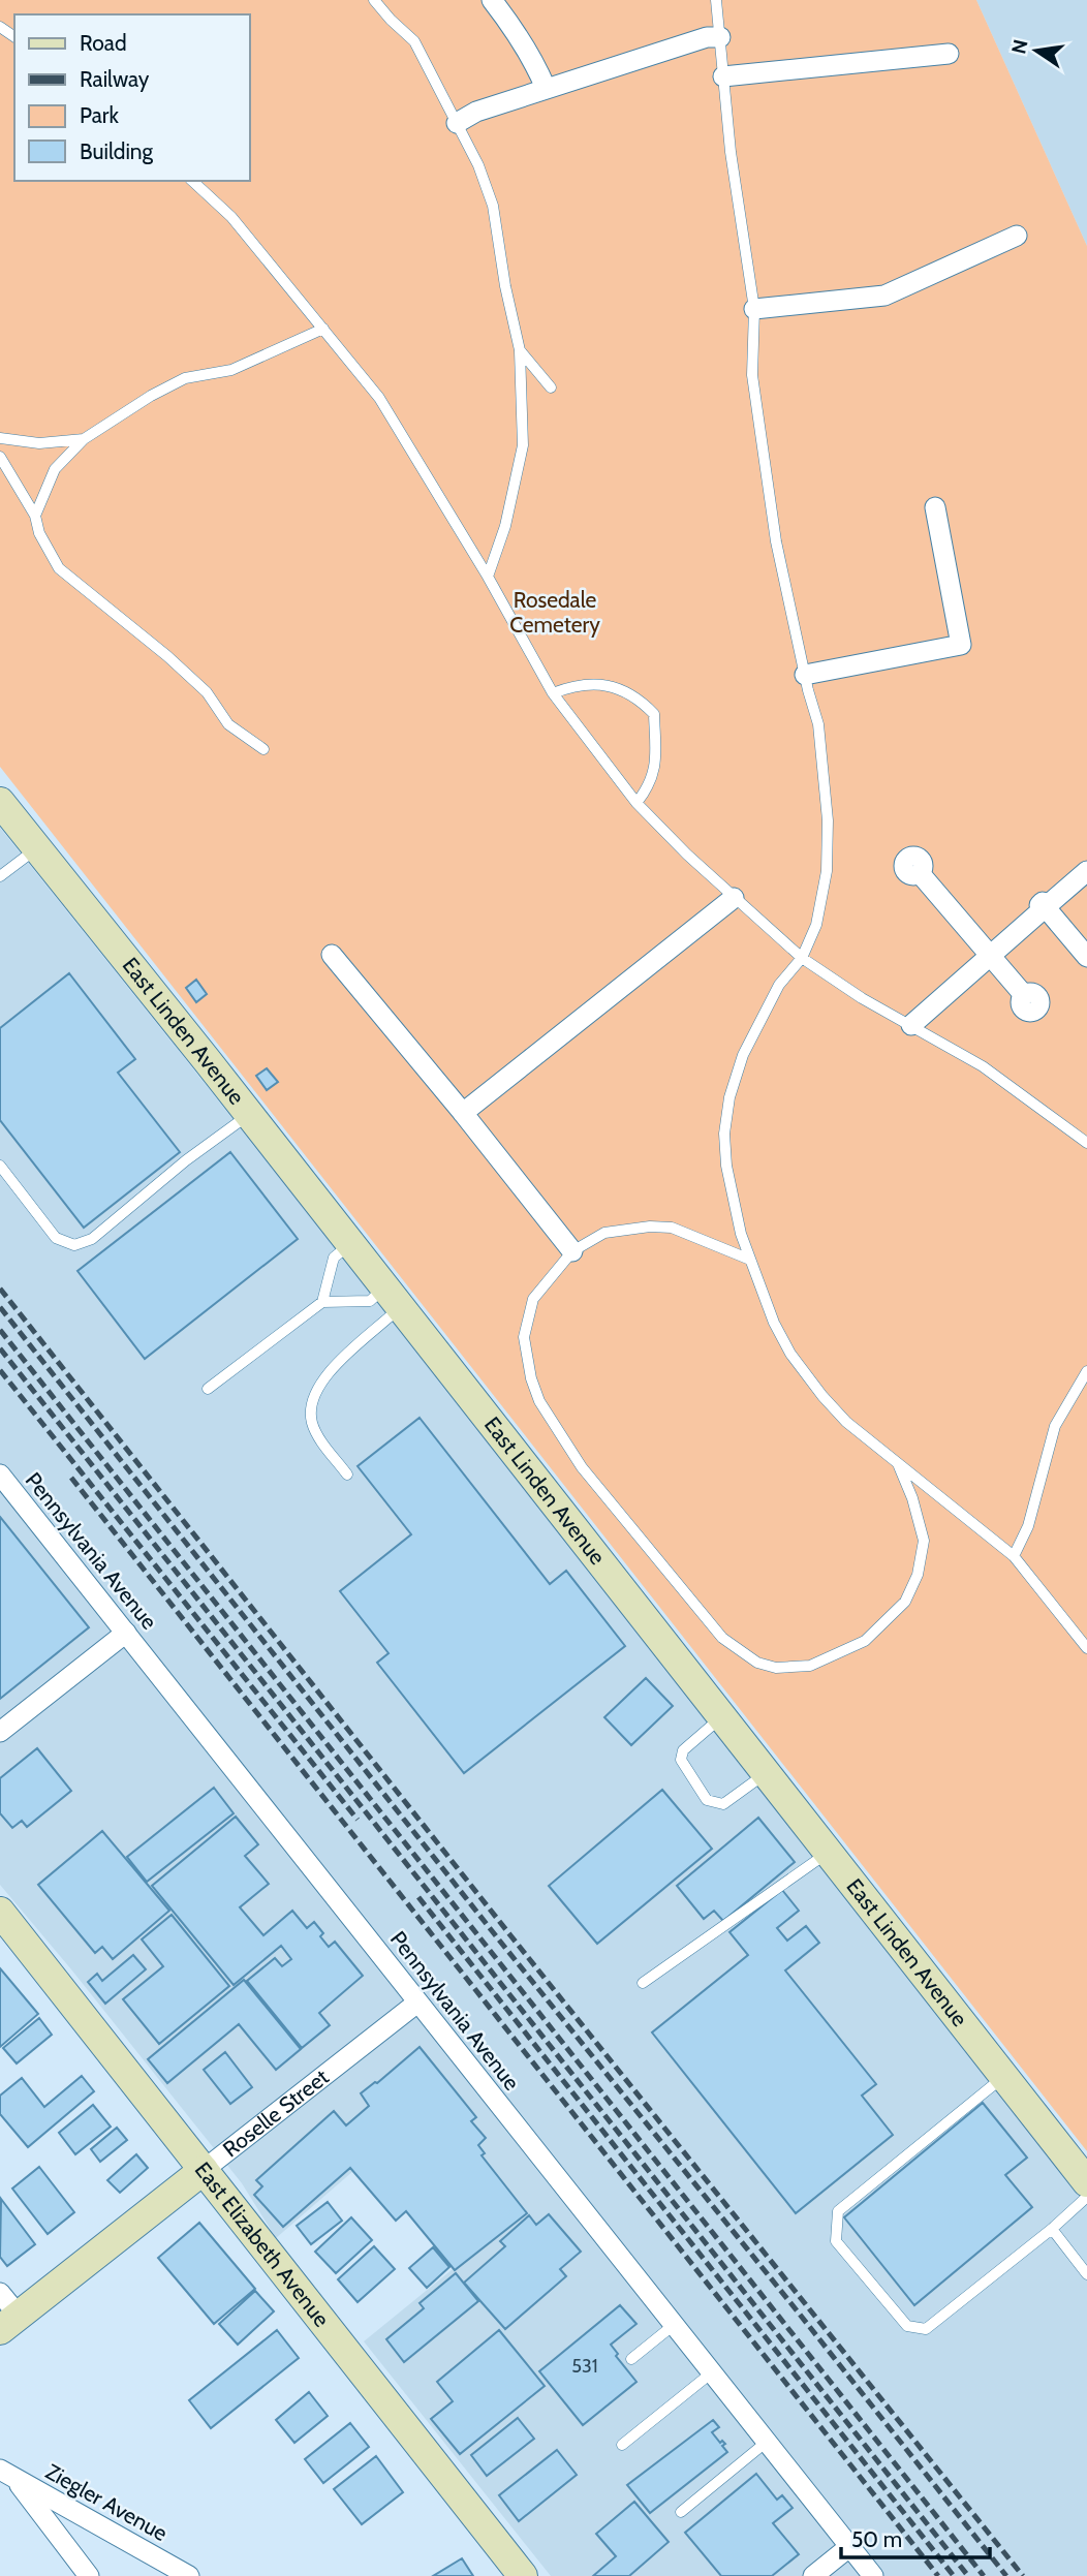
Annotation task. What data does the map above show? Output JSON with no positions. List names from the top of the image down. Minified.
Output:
{"streets":{"street":["East Linden Avenue","Pennsylvania Avenue","Roselle Street","East Elizabeth Avenue","Ziegler Avenue"]},"crossings":[["Pennsylvania Avenue","Roselle Street"],["Roselle Street","East Elizabeth Avenue"]],"parks":["Rosedale Cemetery"],"house_numbers":["531"],"legend":["Road","Railway","Park","Building"],"scale_bar":"50 m","north":"left"}
